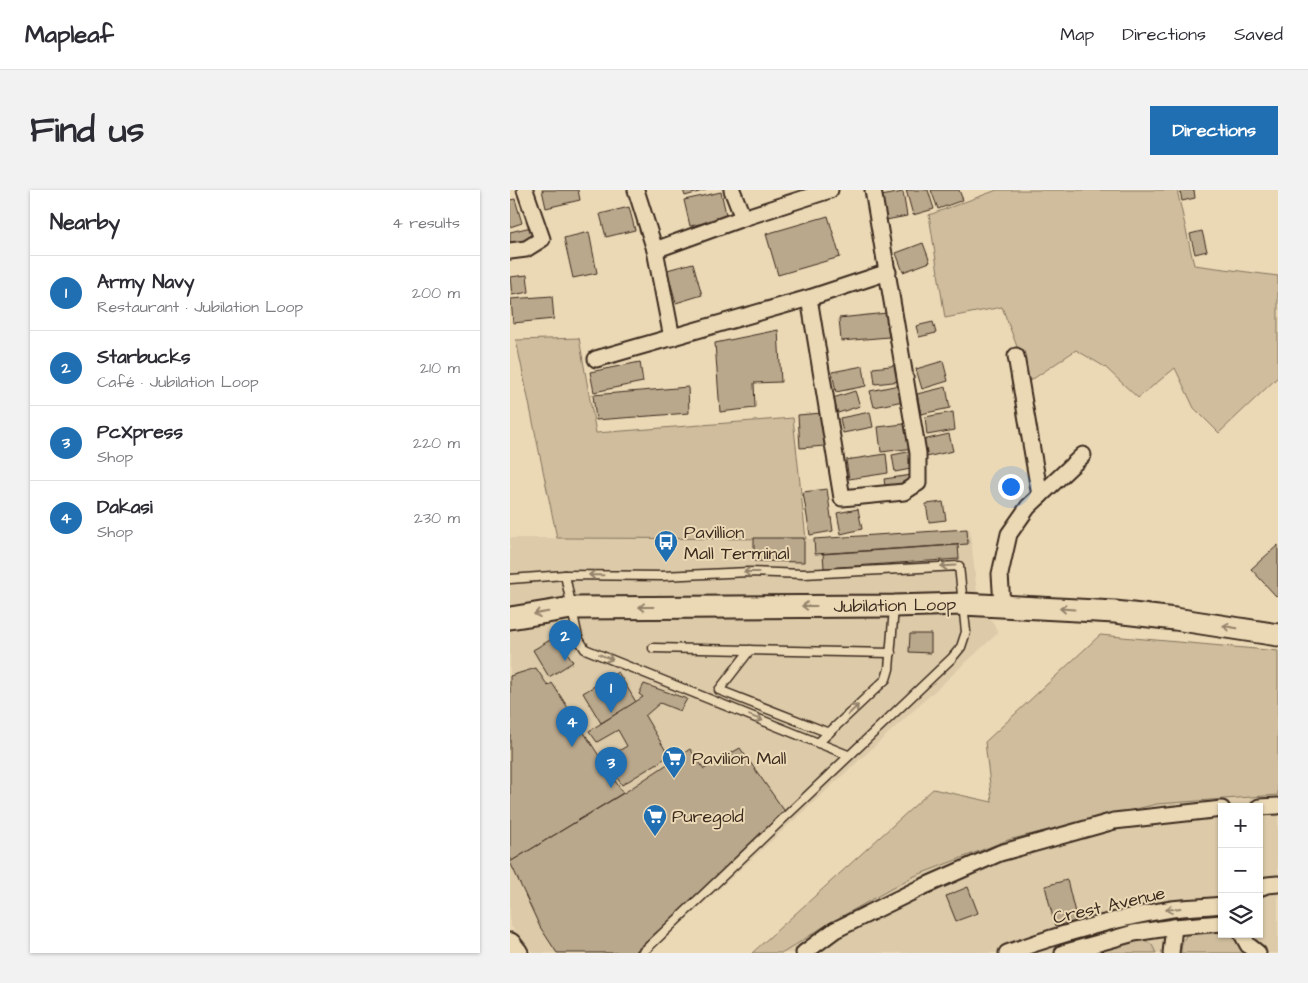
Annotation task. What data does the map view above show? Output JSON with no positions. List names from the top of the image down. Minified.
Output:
{"streets":{"main road":["Jubilation Loop"],"street":["Crest Avenue"]},"one_way":["Jubilation Loop"],"places":{"bus stop":["Pavillion Mall Terminal"],"supermarket":["Pavilion Mall","Puregold"]},"page":{"header":"Mapleaf","nav":["Map","Directions","Saved"],"title":"Find us","buttons":"Directions","heading":["Nearby","4 results"],"list":[{"mark":"1","name":"Army Navy","note":"Restaurant · Jubilation Loop","value":"200 m"},{"mark":"2","name":"Starbucks","note":"Café · Jubilation Loop","value":"210 m"},{"mark":"3","name":"PcXpress","note":"Shop","value":"220 m"},{"mark":"4","name":"Dakasi","note":"Shop","value":"230 m"}],"pins":["2","1","4","3"],"map_buttons":["+","−"]}}
